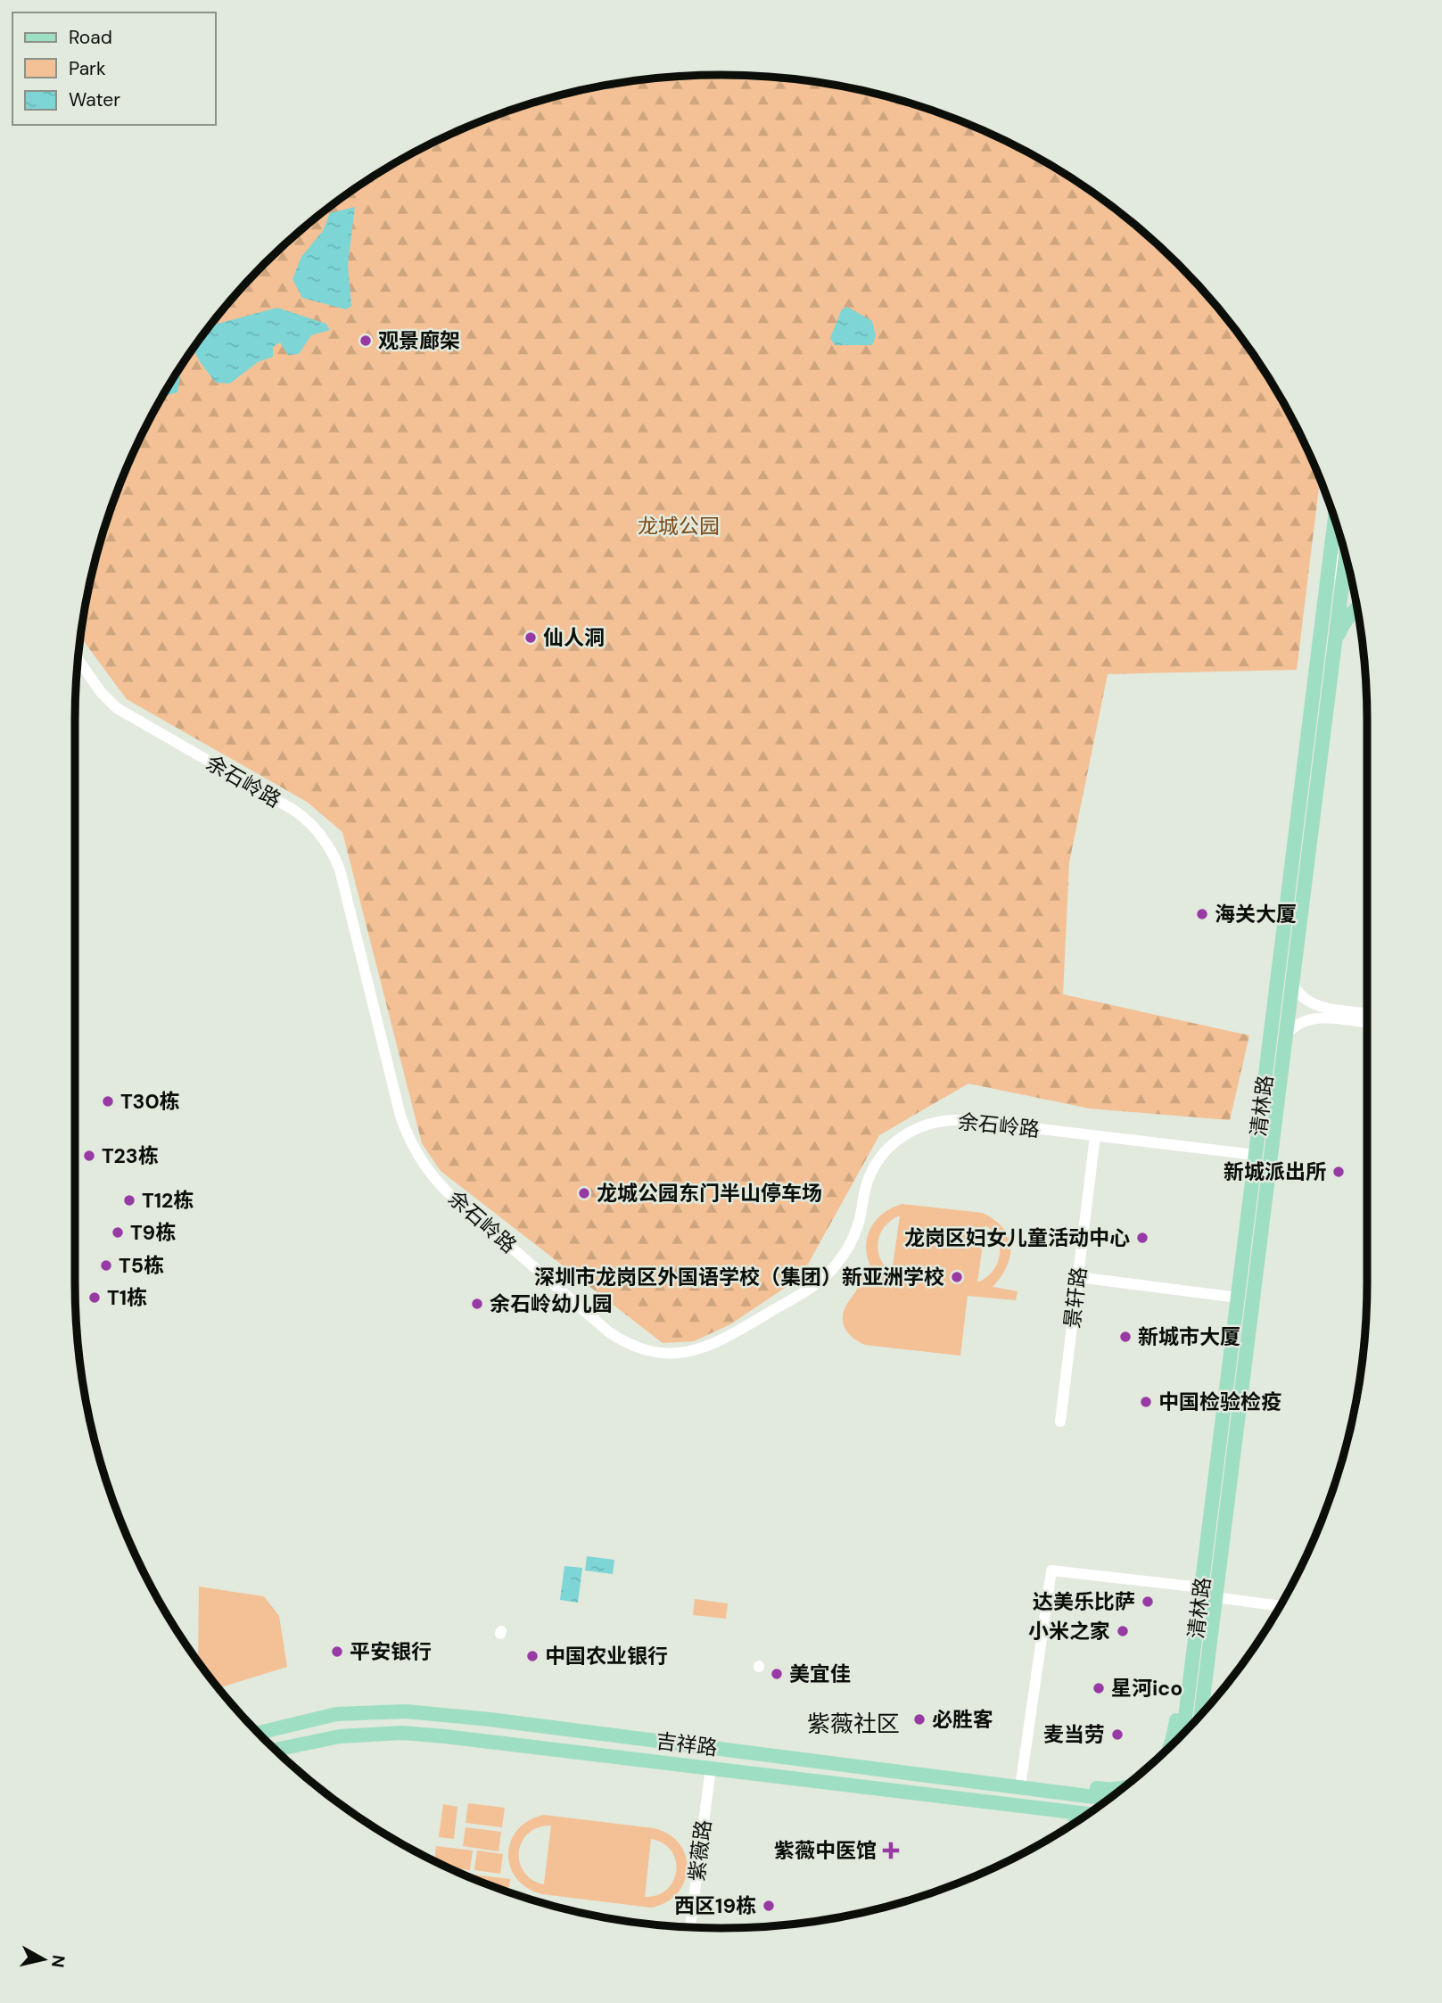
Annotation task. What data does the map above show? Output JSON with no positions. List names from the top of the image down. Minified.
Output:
{"streets":{"main road":["清林路","吉祥路"],"street":["余石岭路","景轩路","紫薇路"]},"crossings":[["余石岭路","清林路"],["余石岭路","景轩路"],["吉祥路","紫薇路"]],"districts":["紫薇社区"],"parks":["龙城公园"],"places":{"other":["观景廊架","仙人洞","海关大厦","T30栋","T23栋","新城派出所","龙城公园东门半山停车场","T12栋","T9栋","龙岗区妇女儿童活动中心","T5栋","深圳市龙岗区外国语学校（集团）新亚洲学校","T1栋","余石岭幼儿园","新城市大厦","中国检验检疫","达美乐比萨","小米之家","平安银行","中国农业银行","美宜佳","星河ico","必胜客","麦当劳","西区19栋"],"health":["紫薇中医馆"]},"legend":["Road","Park","Water"],"north":"right"}
